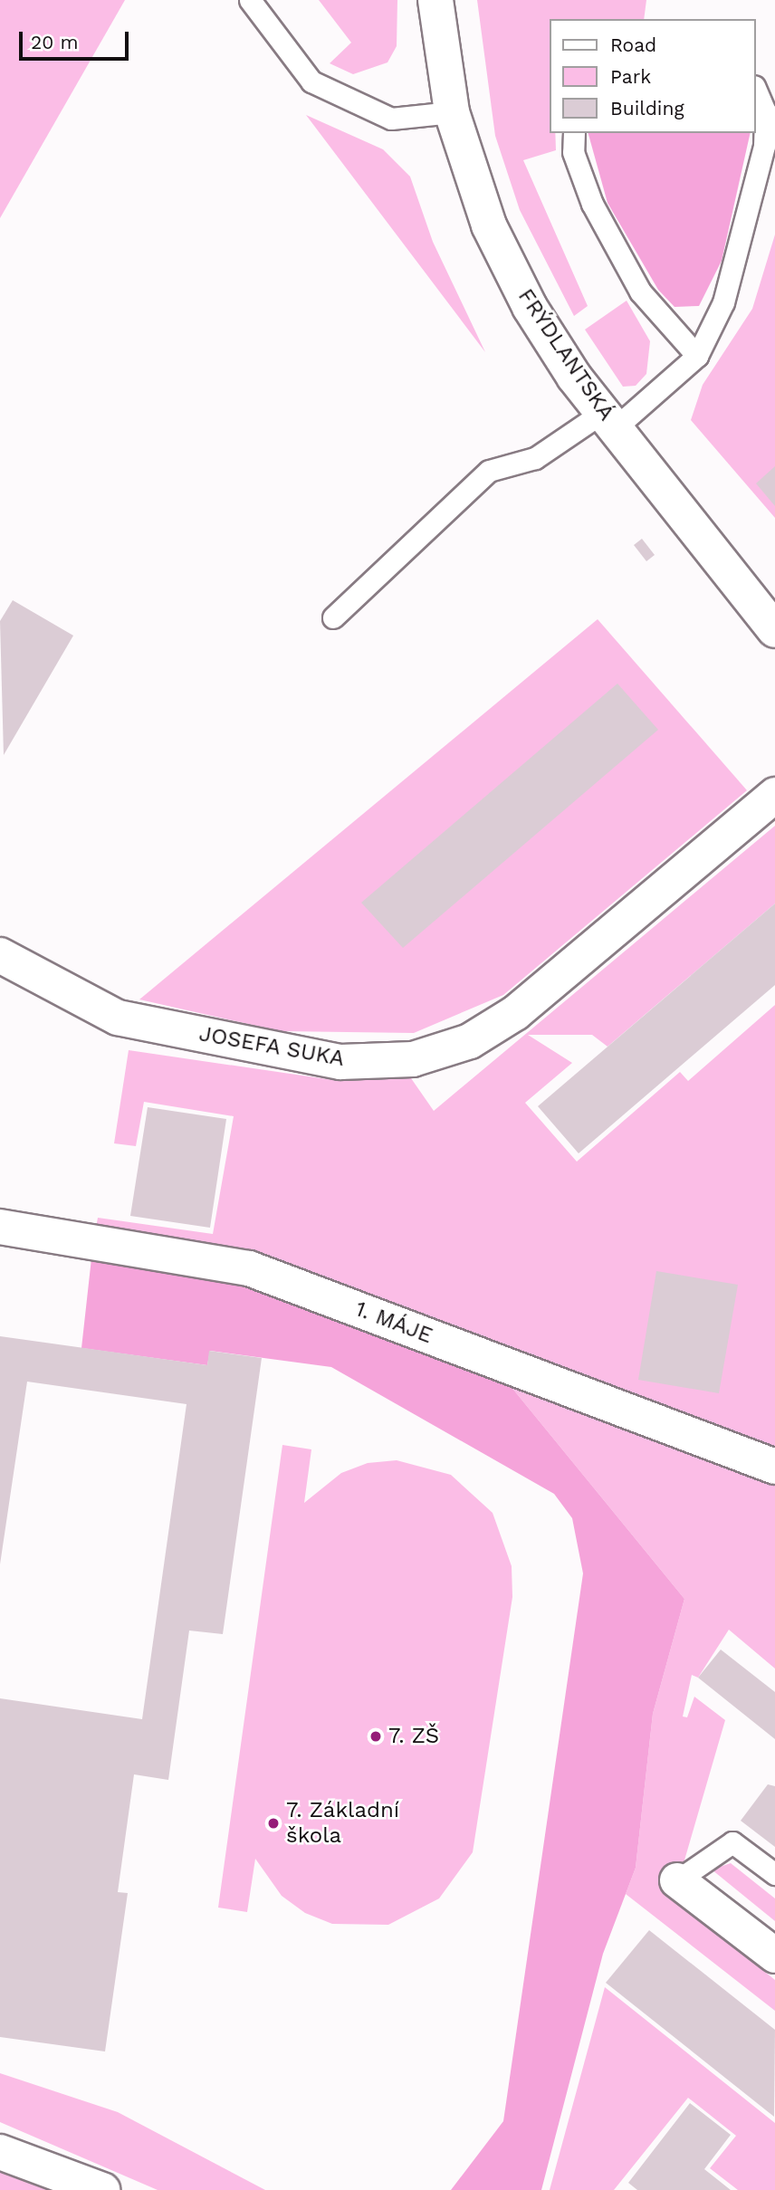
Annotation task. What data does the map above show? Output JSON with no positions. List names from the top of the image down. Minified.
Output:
{"streets":{"street":["FRÝDLANTSKÁ","JOSEFA SUKA","1. MÁJE"]},"places":["7. ZŠ","7. Základní škola"],"legend":["Road","Park","Building"],"scale_bar":"20 m"}
